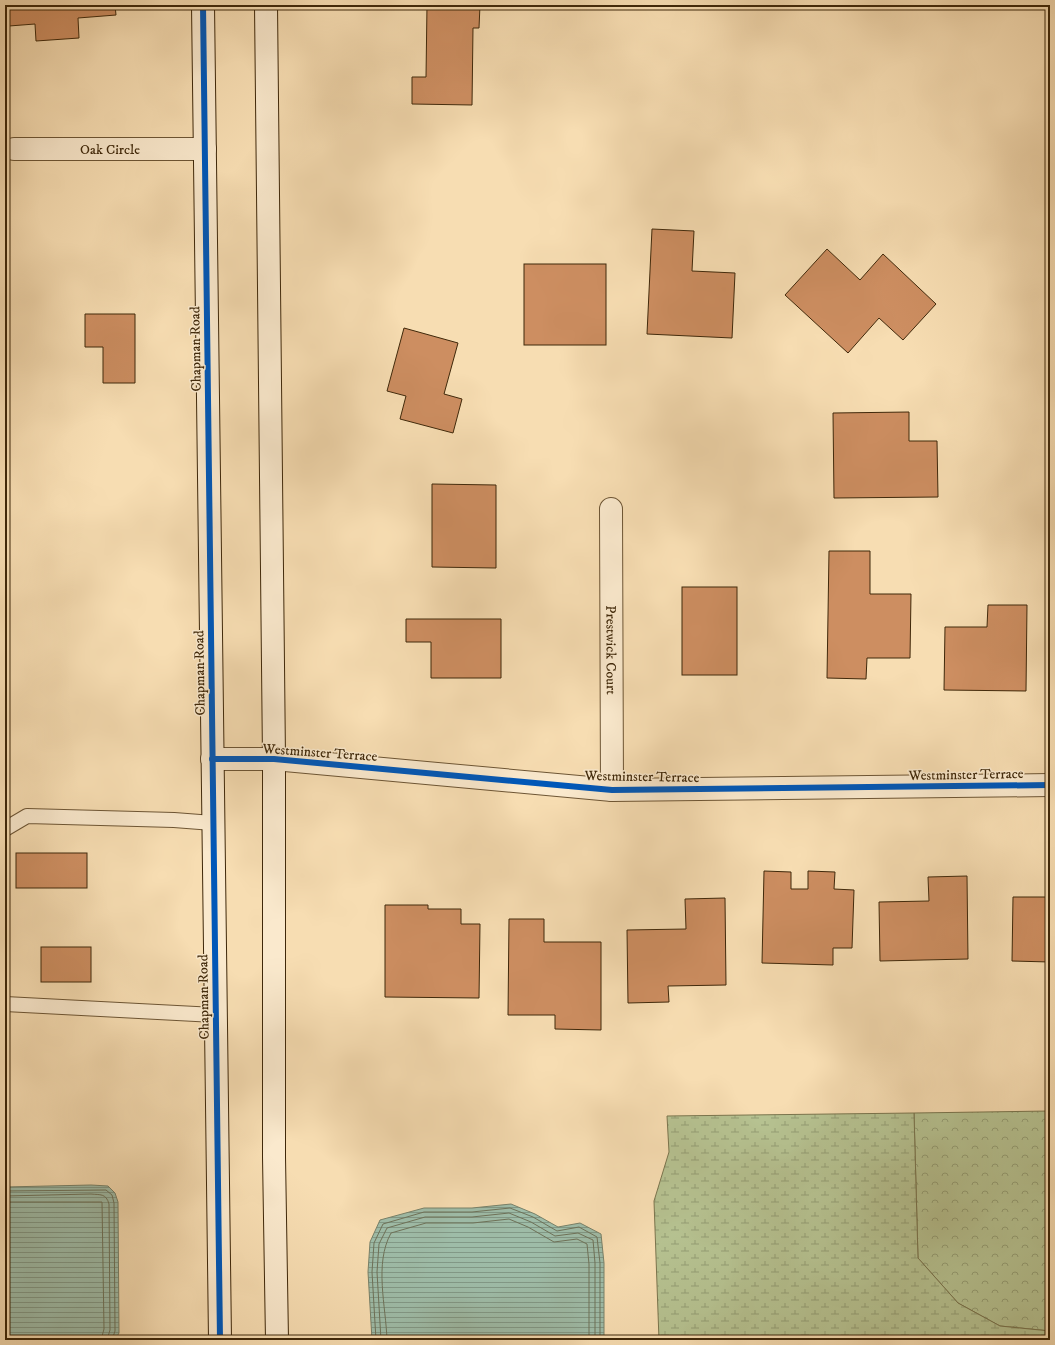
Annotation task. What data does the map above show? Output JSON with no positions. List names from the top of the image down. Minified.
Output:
{"streets":{"street":["Oak Circle","Chapman Road","Prestwick Court","Westminster Terrace"]},"crossings":[["Oak Circle","Chapman Road"],["Chapman Road","Westminster Terrace"],["Prestwick Court","Westminster Terrace"]]}
